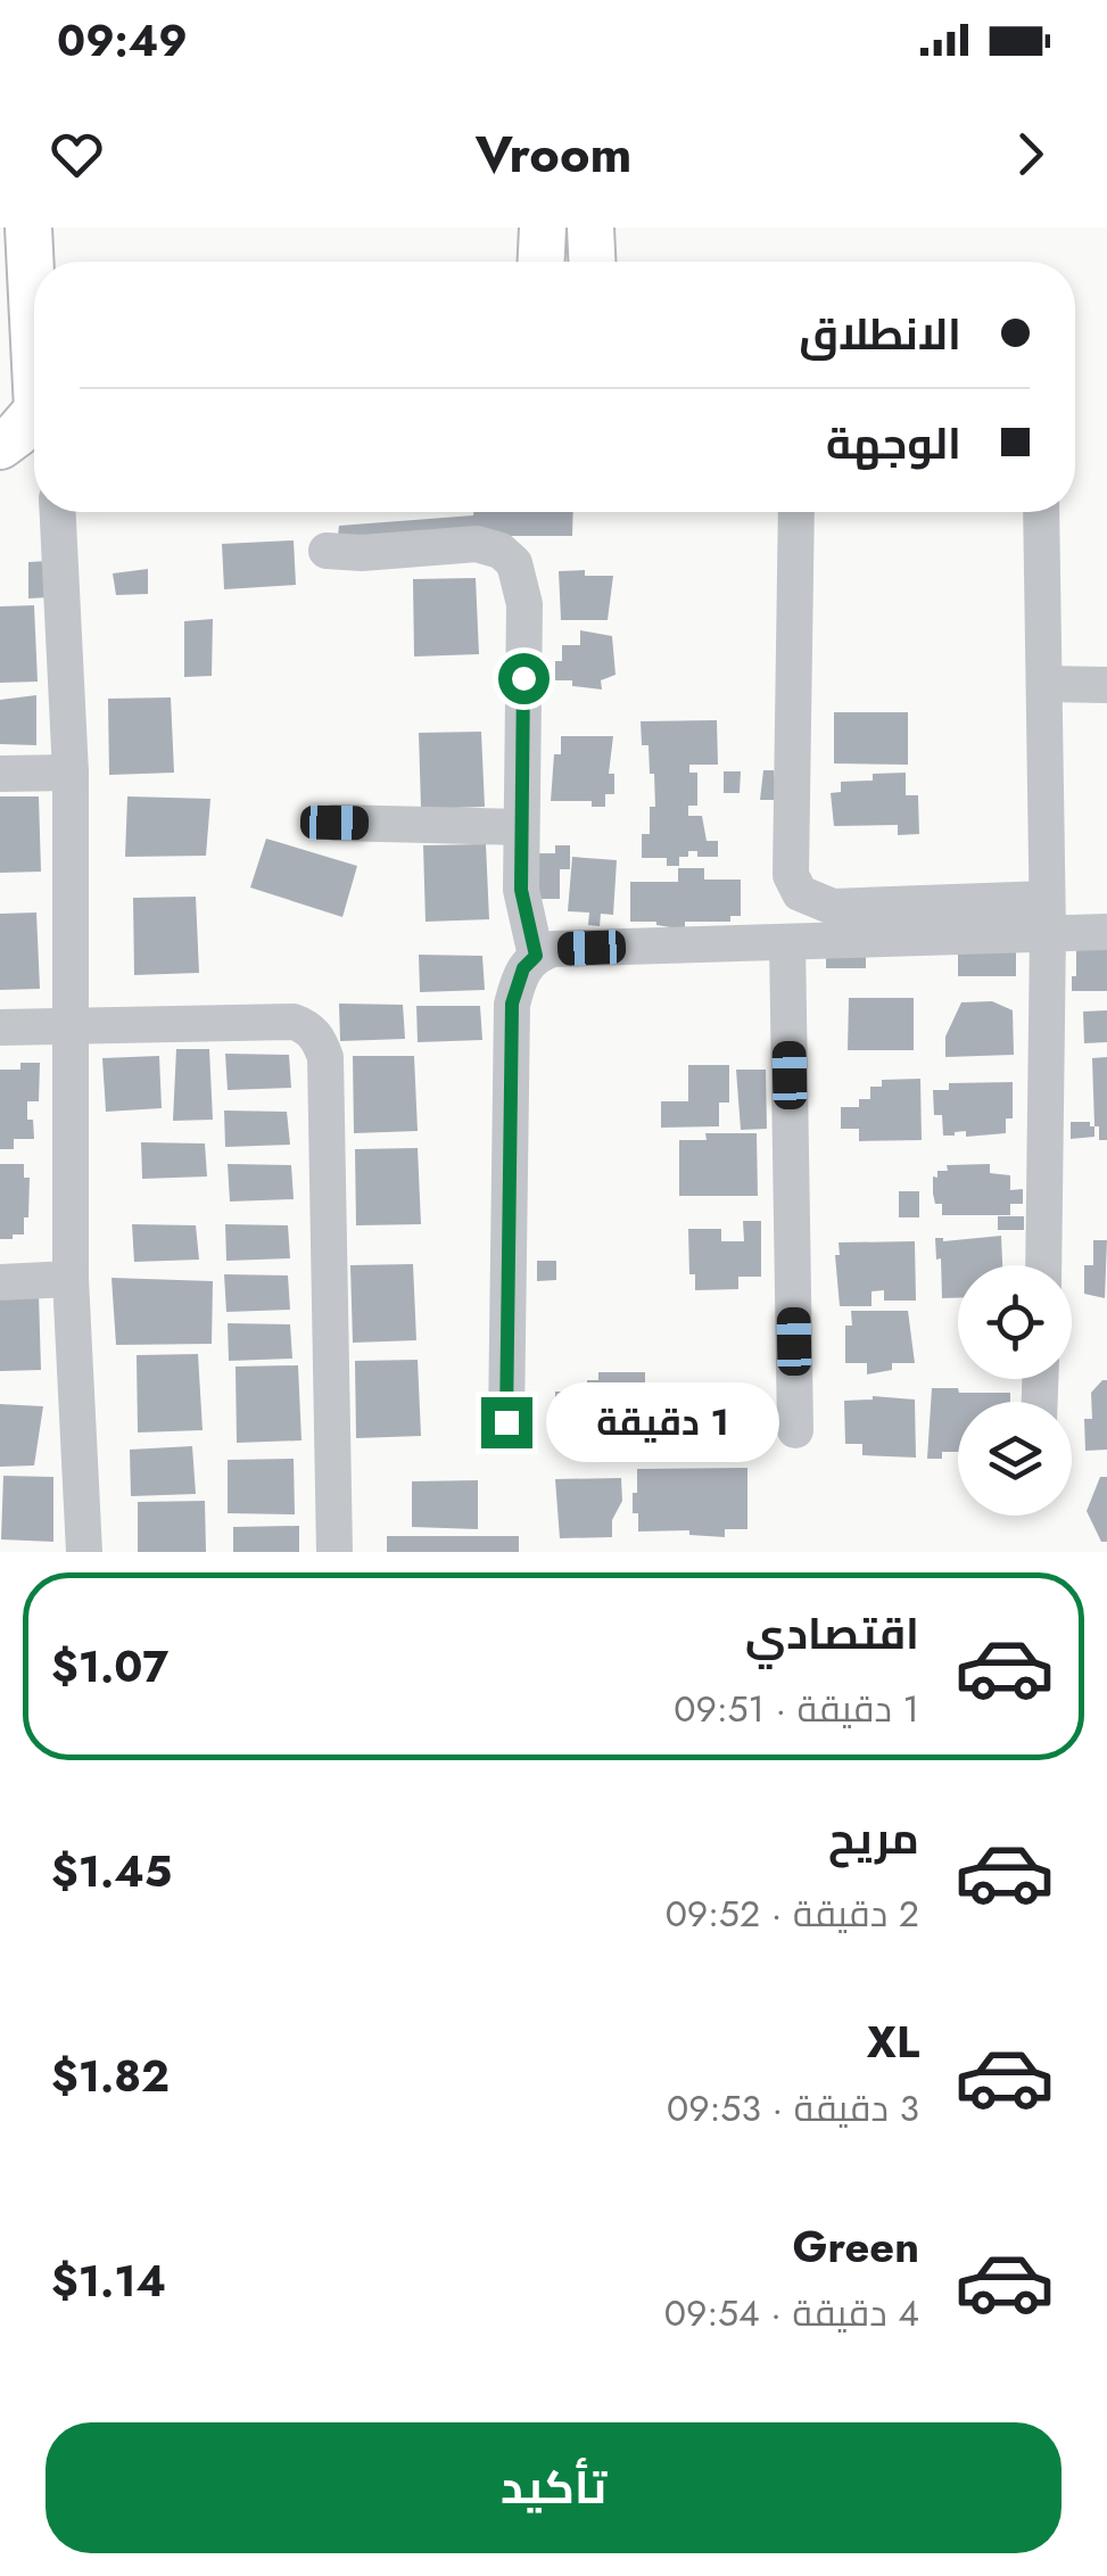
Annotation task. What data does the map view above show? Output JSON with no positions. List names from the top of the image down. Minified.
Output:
{"page":{"status":"09:49","header":"Vroom","banner":["الانطلاق","الوجهة"],"bubble":"1 دقيقة","list":[{"name":"اقتصادي","note":"1 دقيقة · 09:51","value":"$1.07"},{"name":"مريح","note":"2 دقيقة · 09:52","value":"$1.45"},{"name":"XL","note":"3 دقيقة · 09:53","value":"$1.82"},{"name":"Green","note":"4 دقيقة · 09:54","value":"$1.14"}],"buttons":"تأكيد"}}
